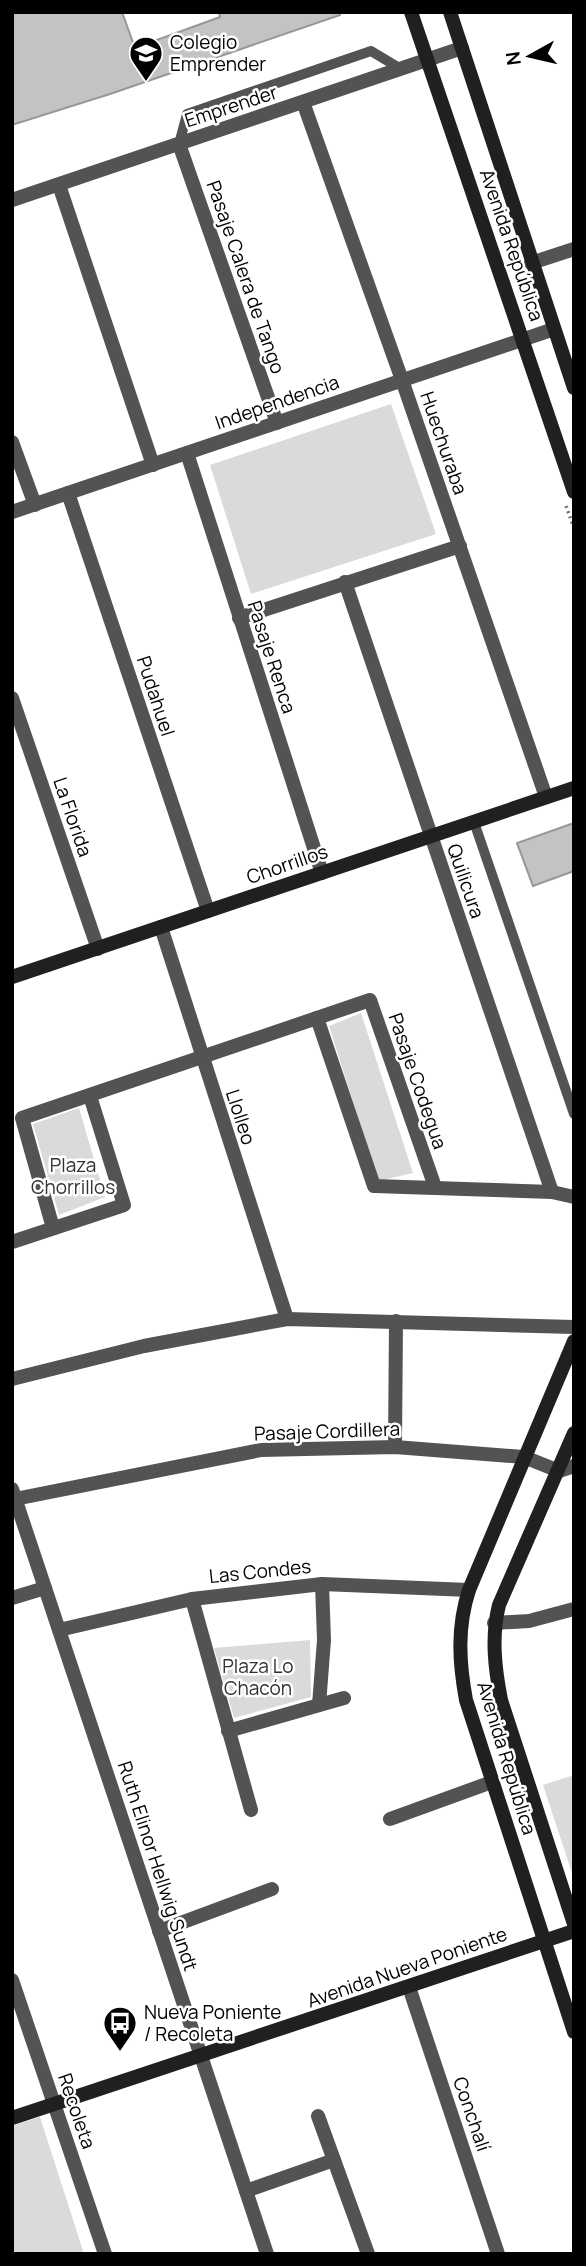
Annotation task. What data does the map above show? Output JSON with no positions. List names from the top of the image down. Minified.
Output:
{"streets":{"street":["Emprender","Avenida República","Pasaje Calera de Tango","Independencia","Huechuraba","Pasaje Renca","Pudahuel","La Florida","Chorrillos","Quilicura","Pasaje Codegua","Llolleo","Pasaje Cordillera","Las Condes","Ruth Elinor Hellwig Sundt","Avenida Nueva Poniente","Recoleta","Conchalí"]},"crossings":[["Emprender","Avenida República"],["Emprender","Pasaje Calera de Tango"],["Emprender","Huechuraba"],["Avenida República","Independencia"],["Avenida República","Pasaje Cordillera"],["Avenida República","Las Condes"],["Avenida República","Avenida Nueva Poniente"],["Pasaje Calera de Tango","Independencia"],["Independencia","Huechuraba"],["Independencia","Pasaje Renca"],["Independencia","Pudahuel"],["Huechuraba","Chorrillos"],["Pasaje Renca","Chorrillos"],["Pudahuel","Chorrillos"],["La Florida","Chorrillos"],["Chorrillos","Quilicura"],["Chorrillos","Llolleo"],["Pasaje Codegua","Llolleo"],["Pasaje Cordillera","Ruth Elinor Hellwig Sundt"],["Las Condes","Ruth Elinor Hellwig Sundt"],["Ruth Elinor Hellwig Sundt","Avenida Nueva Poniente"],["Avenida Nueva Poniente","Recoleta"],["Avenida Nueva Poniente","Conchalí"]],"parks":["Plaza Chorrillos","Plaza Lo Chacón"],"places":{"school or university":["Colegio Emprender"],"bus stop":["Nueva Poniente / Recoleta"]},"north":"left"}
